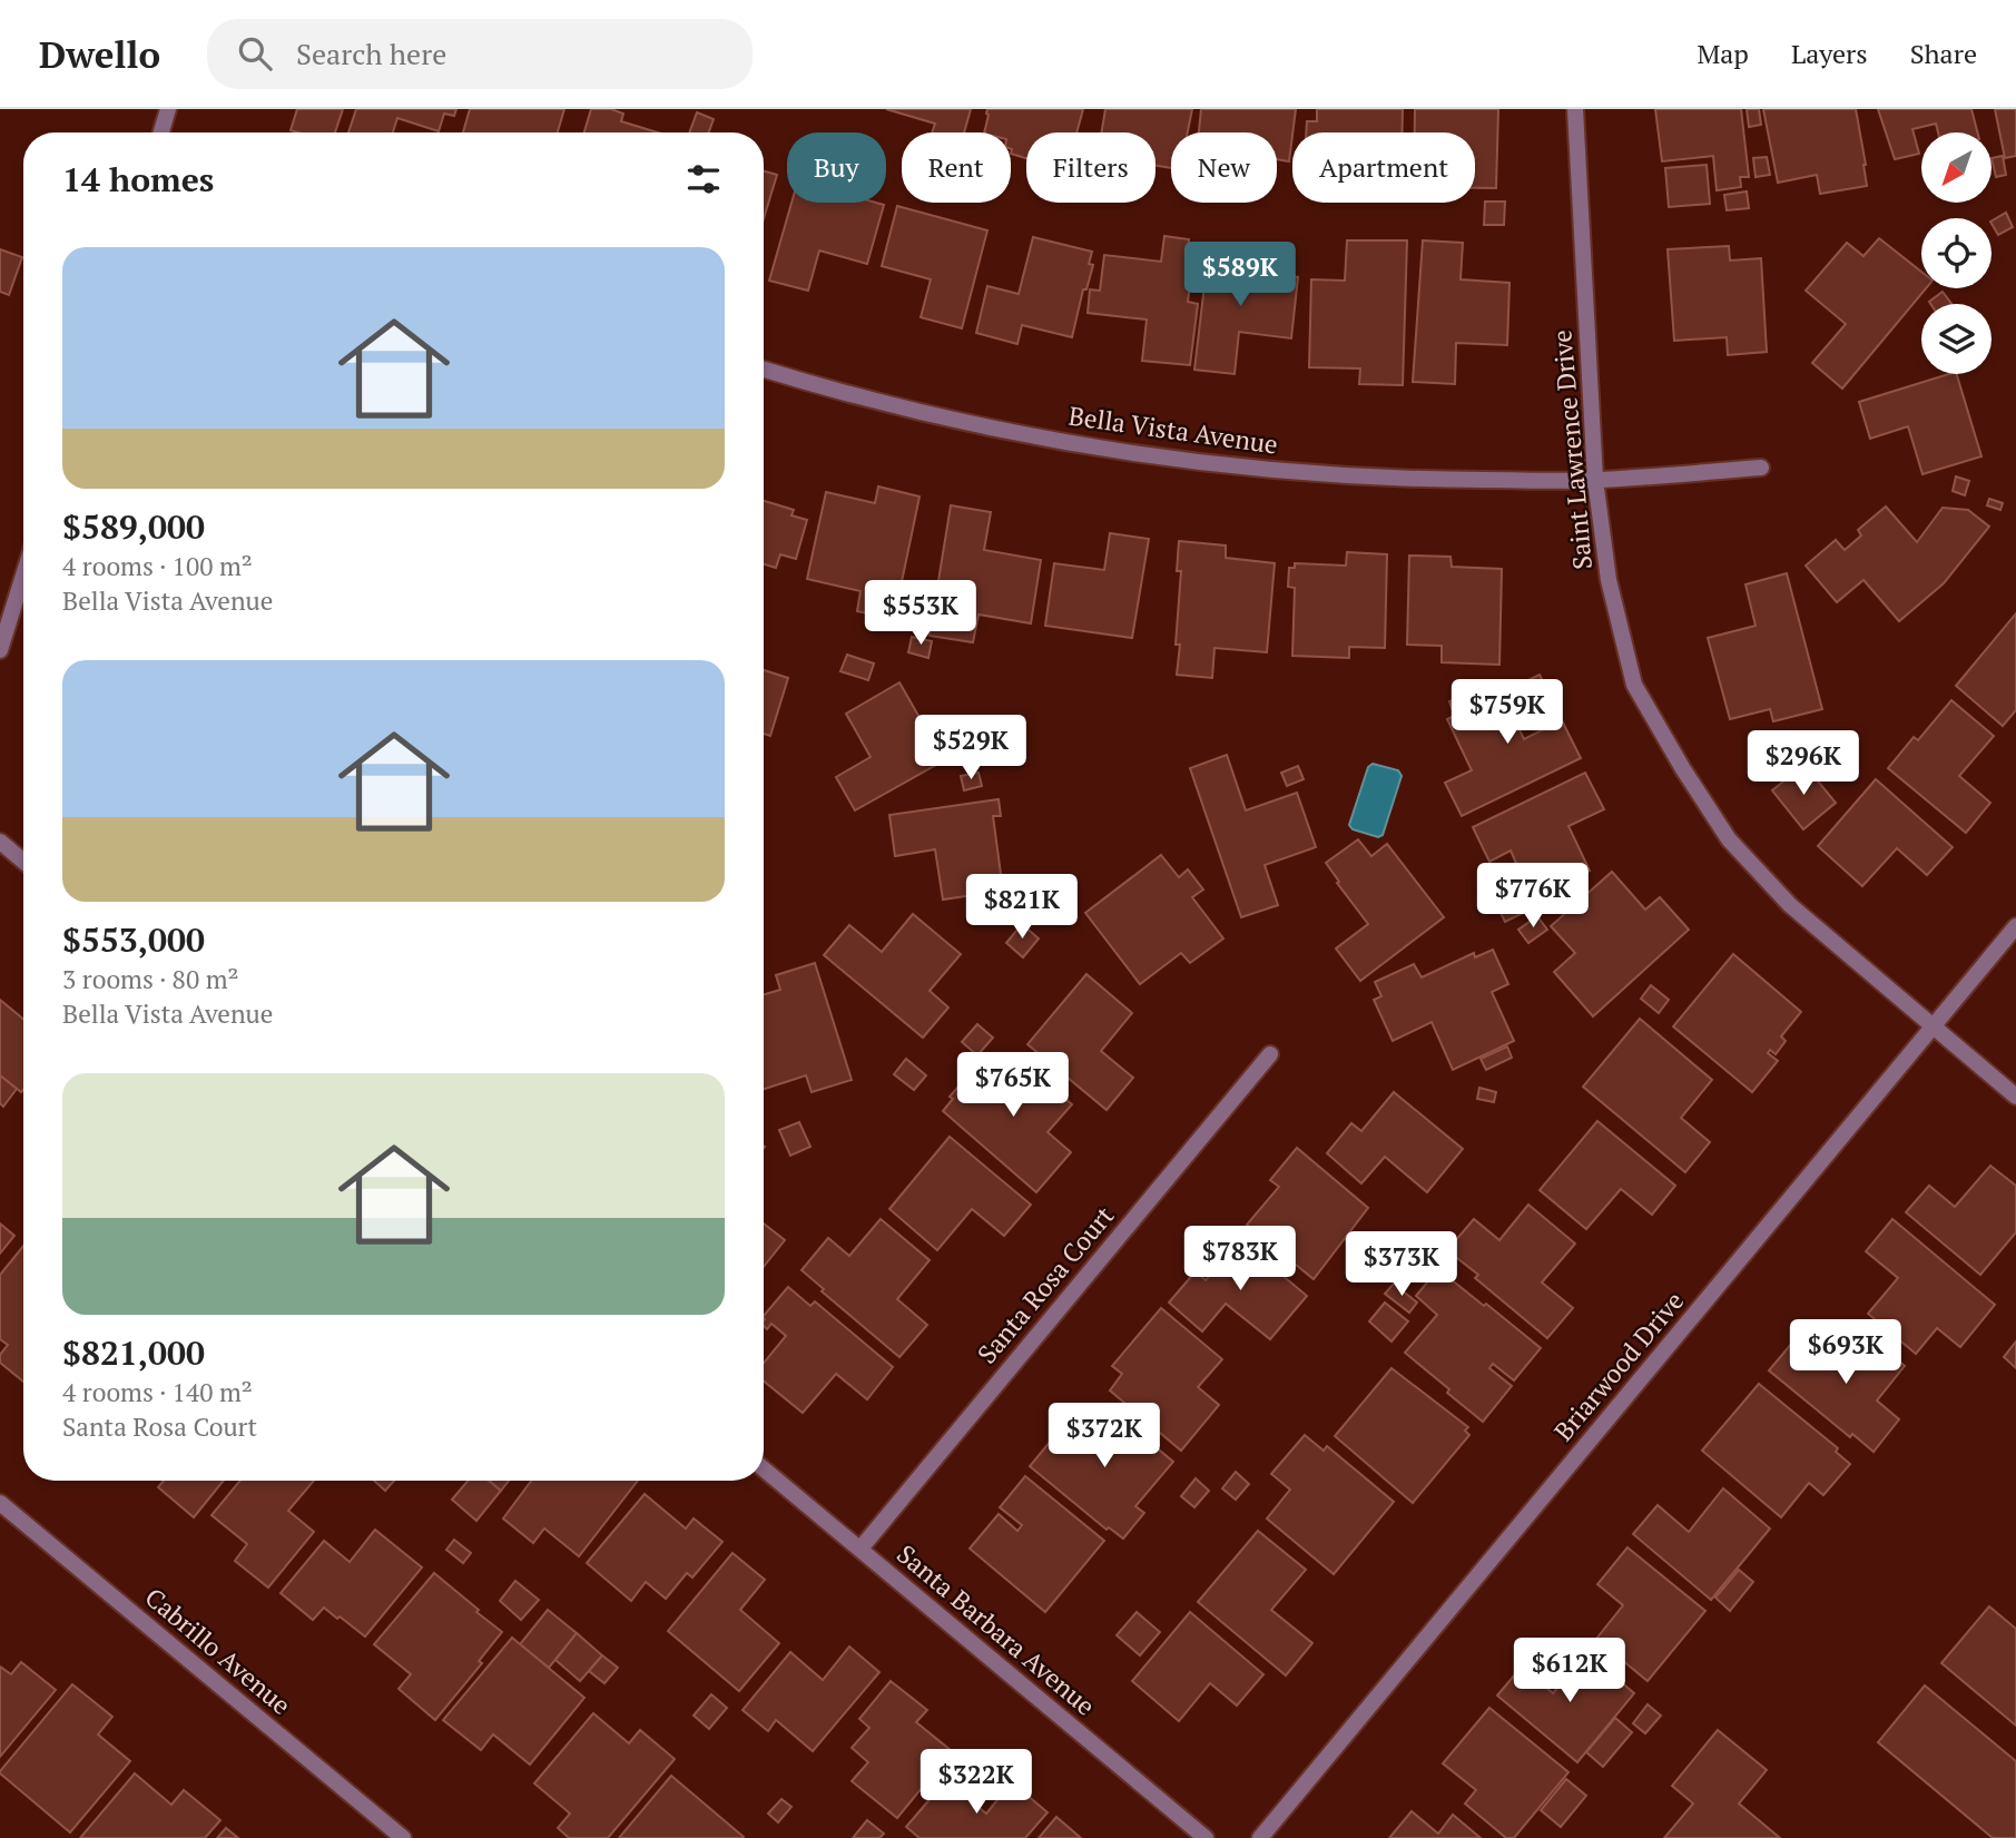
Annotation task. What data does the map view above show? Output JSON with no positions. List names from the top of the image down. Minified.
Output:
{"streets":{"street":["Bella Vista Avenue","Saint Lawrence Drive","Santa Rosa Court","Briarwood Drive","Santa Barbara Avenue","Cabrillo Avenue"]},"crossings":[["Bella Vista Avenue","Saint Lawrence Drive"],["Saint Lawrence Drive","Briarwood Drive"],["Santa Rosa Court","Santa Barbara Avenue"]],"north":"bottom left","page":{"header":"Dwello","search":"Search here","nav":["Map","Layers","Share"],"chip":["Buy","Rent","Filters","New","Apartment"],"heading":"14 homes","list":[{"name":"$589,000","note":"4 rooms · 100 m² · Bella Vista Avenue"},{"name":"$553,000","note":"3 rooms · 80 m² · Bella Vista Avenue"},{"name":"$821,000","note":"4 rooms · 140 m² · Santa Rosa Court"}],"price":["$589K","$553K","$759K","$529K","$296K","$776K","$821K","$765K","$783K","$373K","$693K","$372K","$612K","$322K"]}}
